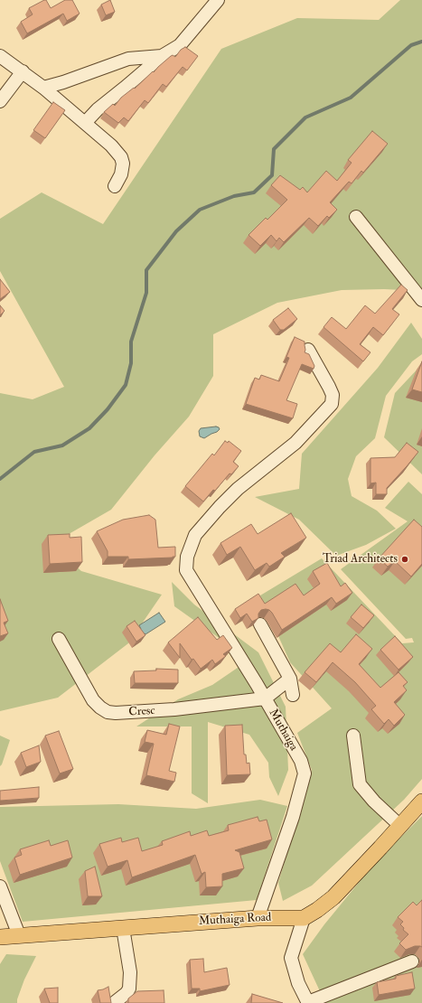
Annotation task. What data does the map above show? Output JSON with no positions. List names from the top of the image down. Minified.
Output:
{"streets":{"main road":["Muthaiga Road"],"street":["Cresc","Muthaiga"]},"crossings":[["Cresc","Muthaiga"],["Muthaiga","Muthaiga Road"]],"places":["Triad Architects"]}
